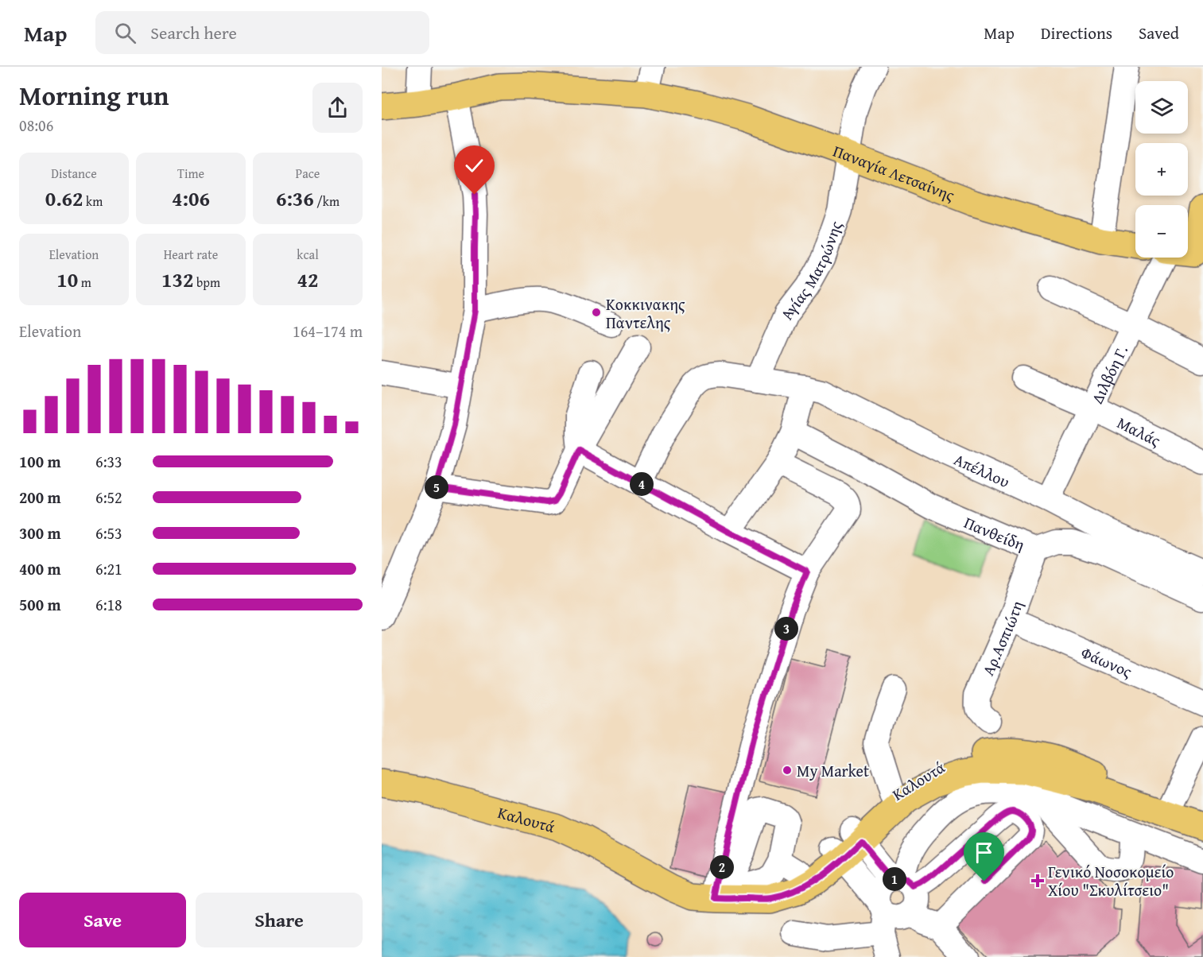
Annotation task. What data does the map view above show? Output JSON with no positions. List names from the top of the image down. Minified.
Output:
{"streets":{"main road":["Παναγία Λετσαίνης","Καλουτά"],"street":["Αγίας Ματρώνης","Διλβόη Γ.","Μαλάς","Απέλλου","Πανθείδη","Αρ.Ασπιώτη","Φάωνος"]},"crossings":[["Παναγία Λετσαίνης","Αγίας Ματρώνης"],["Αγίας Ματρώνης","Απέλλου"],["Διλβόη Γ.","Μαλάς"],["Διλβόη Γ.","Απέλλου"],["Πανθείδη","Αρ.Ασπιώτη"],["Αρ.Ασπιώτη","Φάωνος"]],"places":{"other":["Κοκκινακης Παντελης","My Market"],"health":["Γενικό Νοσοκομείο Χίου \"Σκυλίτσειο\""]},"page":{"header":"Map","search":"Search here","nav":["Map","Directions","Saved"],"heading":["Morning run","08:06"],"map_buttons":["+","−"],"stats":[["Distance","0.62 km"],["Time","4:06"],["Pace","6:36 /km"],["Elevation","10 m"],["Heart rate","132 bpm"],["kcal","42"]],"chart":["Elevation","164–174 m"],"list":[{"name":"100 m","note":"6:33"},{"name":"200 m","note":"6:52"},{"name":"300 m","note":"6:53"},{"name":"400 m","note":"6:21"},{"name":"500 m","note":"6:18"}],"pins":["4","5","3","2","1"],"buttons":["Save","Share"]}}
